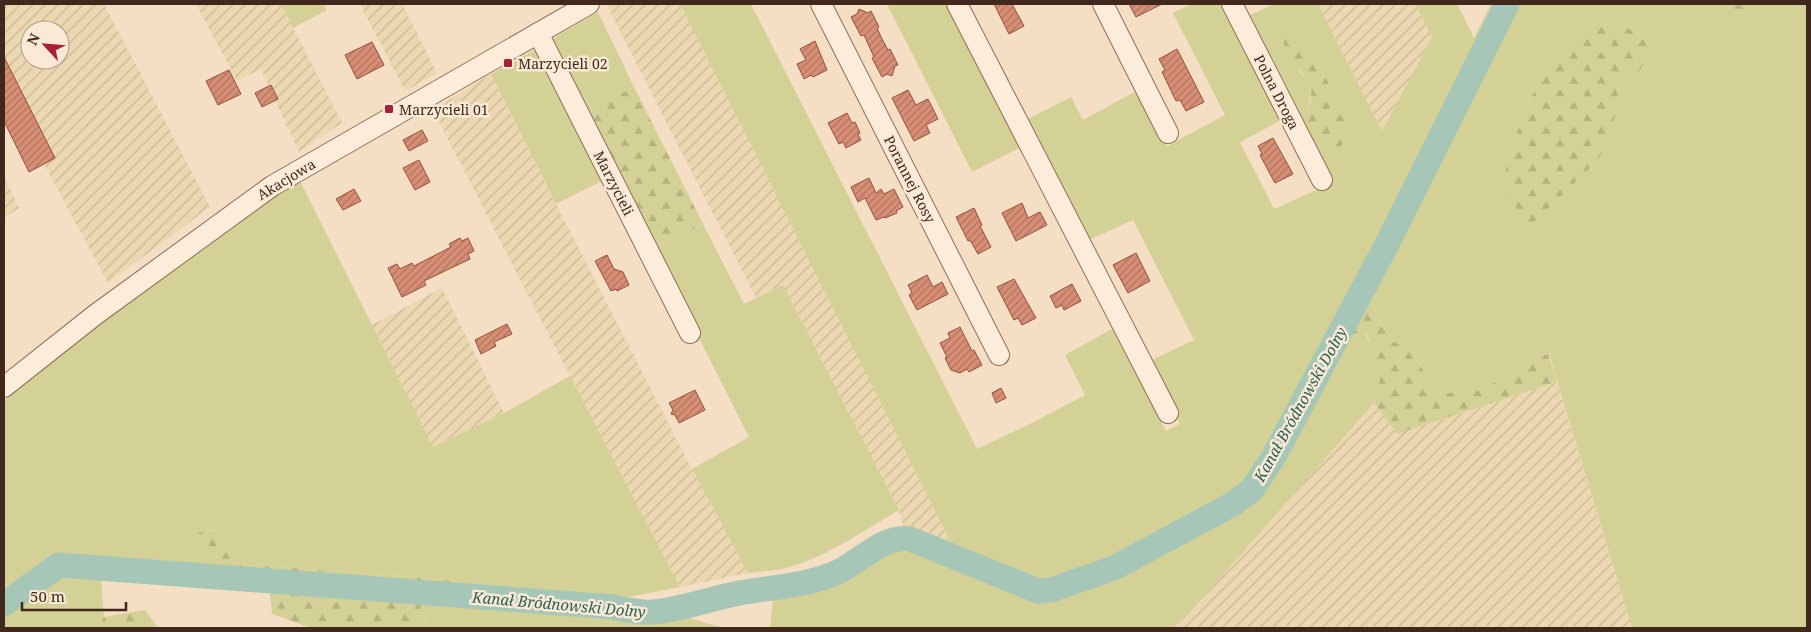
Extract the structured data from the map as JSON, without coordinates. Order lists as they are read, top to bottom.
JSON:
{
  "streets": {
    "street": [
      "Polna Droga",
      "Akacjowa",
      "Porannej Rosy",
      "Marzycieli"
    ]
  },
  "crossings": [
    ["Akacjowa", "Marzycieli"]
  ],
  "water": ["Kanał Bródnowski Dolny"],
  "places": {
    "transit": ["Marzycieli 02", "Marzycieli 01"]
  },
  "scale_bar": "50 m",
  "north": "top left"
}
